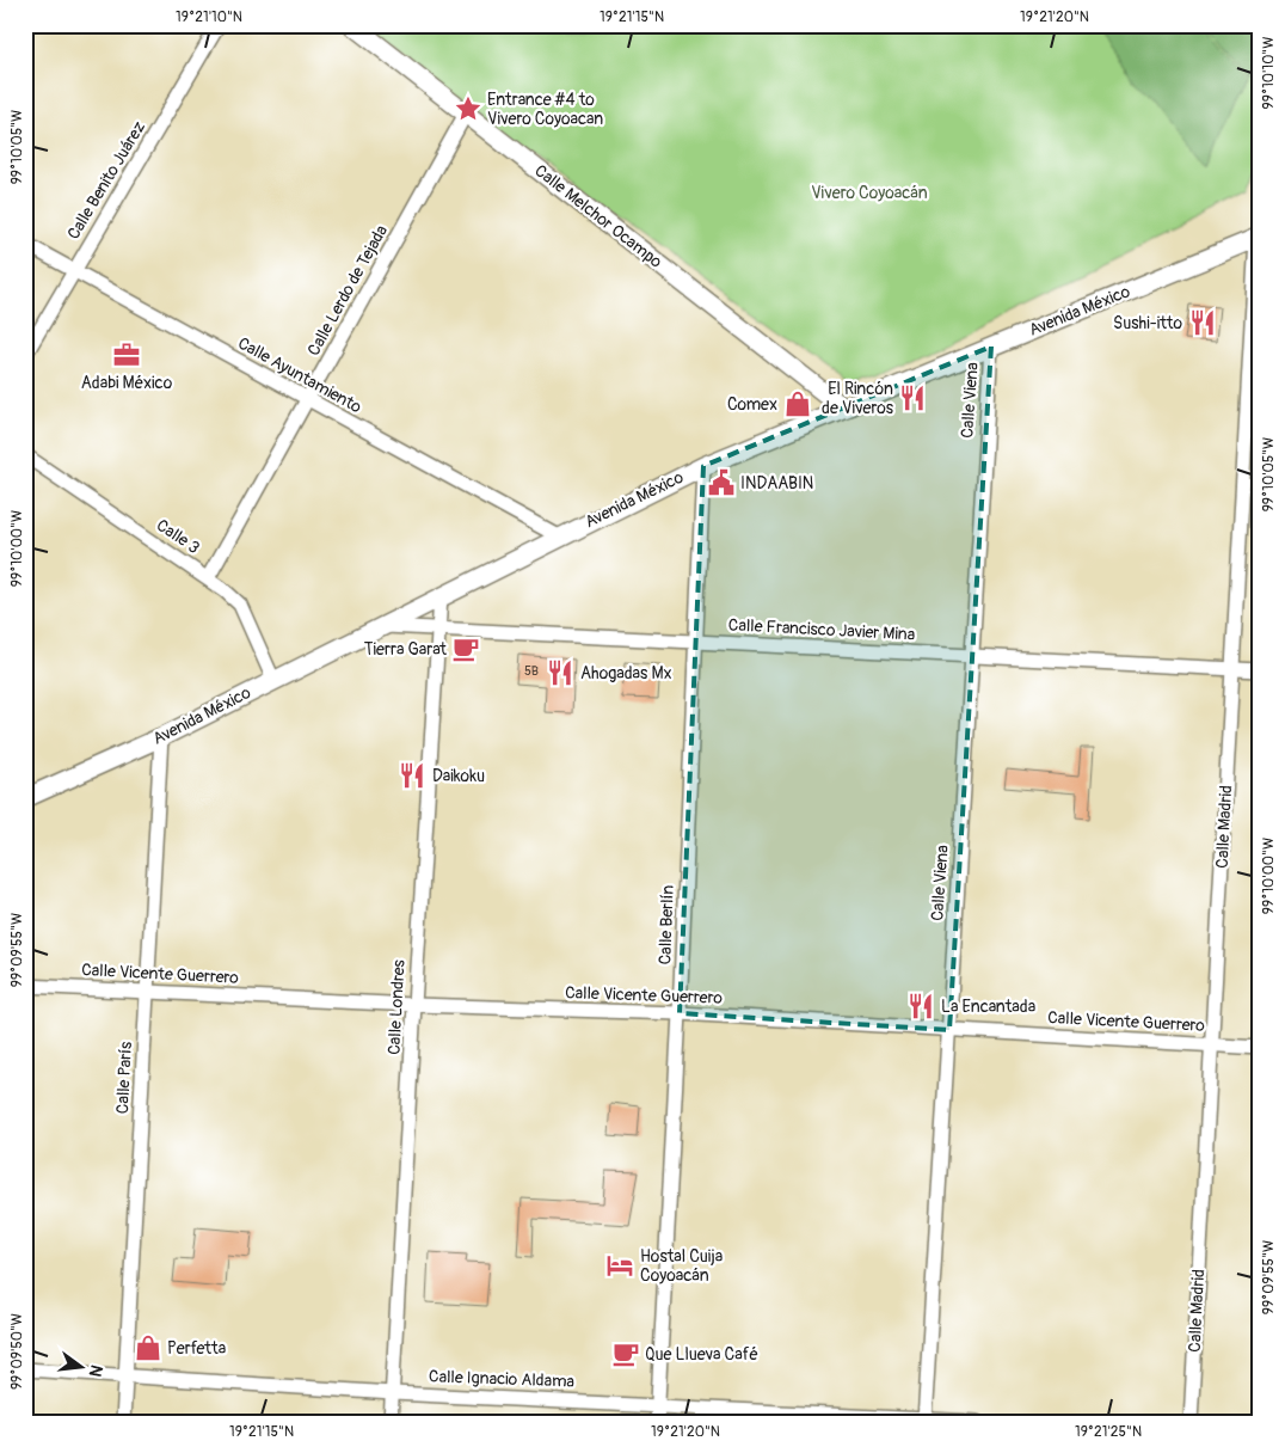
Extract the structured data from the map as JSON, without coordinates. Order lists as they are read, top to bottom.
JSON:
{
  "streets": {
    "street": [
      "Calle Benito Juárez",
      "Calle Melchor Ocampo",
      "Calle Lerdo de Tejada",
      "Avenida México",
      "Calle Ayuntamiento",
      "Calle Viena",
      "Calle 3",
      "Calle Francisco Javier Mina",
      "Calle Madrid",
      "Calle Berlín",
      "Calle Vicente Guerrero",
      "Calle Londres",
      "Calle París",
      "Calle Ignacio Aldama"
    ]
  },
  "crossings": [
    ["Calle Benito Juárez", "Calle Ayuntamiento"],
    ["Calle Melchor Ocampo", "Calle Lerdo de Tejada"],
    ["Calle Melchor Ocampo", "Avenida México"],
    ["Calle Lerdo de Tejada", "Calle Ayuntamiento"],
    ["Calle Lerdo de Tejada", "Calle 3"],
    ["Avenida México", "Calle Ayuntamiento"],
    ["Avenida México", "Calle Viena"],
    ["Avenida México", "Calle 3"],
    ["Avenida México", "Calle Francisco Javier Mina"],
    ["Avenida México", "Calle Madrid"],
    ["Avenida México", "Calle Berlín"],
    ["Avenida México", "Calle Londres"],
    ["Avenida México", "Calle París"],
    ["Calle Viena", "Calle Francisco Javier Mina"],
    ["Calle Viena", "Calle Vicente Guerrero"],
    ["Calle Viena", "Calle Ignacio Aldama"],
    ["Calle Francisco Javier Mina", "Calle Madrid"],
    ["Calle Francisco Javier Mina", "Calle Berlín"],
    ["Calle Francisco Javier Mina", "Calle Londres"],
    ["Calle Madrid", "Calle Vicente Guerrero"],
    ["Calle Berlín", "Calle Vicente Guerrero"],
    ["Calle Berlín", "Calle Ignacio Aldama"],
    ["Calle Vicente Guerrero", "Calle Londres"],
    ["Calle Vicente Guerrero", "Calle París"],
    ["Calle Londres", "Calle Ignacio Aldama"],
    ["Calle París", "Calle Ignacio Aldama"]
  ],
  "parks": ["Vivero Coyoacán"],
  "places": {
    "place": ["Entrance #4 to Vivero Coyoacan"],
    "restaurant": [
      "Sushi-itto",
      "El Rincón de Viveros",
      "Ahogadas Mx",
      "Daikoku",
      "La Encantada"
    ],
    "office": ["Adabi México"],
    "shop": ["Comex", "Perfetta"],
    "public building": ["INDAABIN"],
    "cafe": ["Tierra Garat", "Que Llueva Café"],
    "hotel": ["Hostal Cuija Coyoacán"]
  },
  "house_numbers": ["5B"],
  "north": "right",
  "coordinates": [
    "19°21'10\"N",
    "19°21'15\"N",
    "19°21'20\"N",
    "99°10'10\"W",
    "99°10'05\"W",
    "99°10'00\"W",
    "99°09'55\"W",
    "99°09'50\"W",
    "19°21'25\"N"
  ]
}
